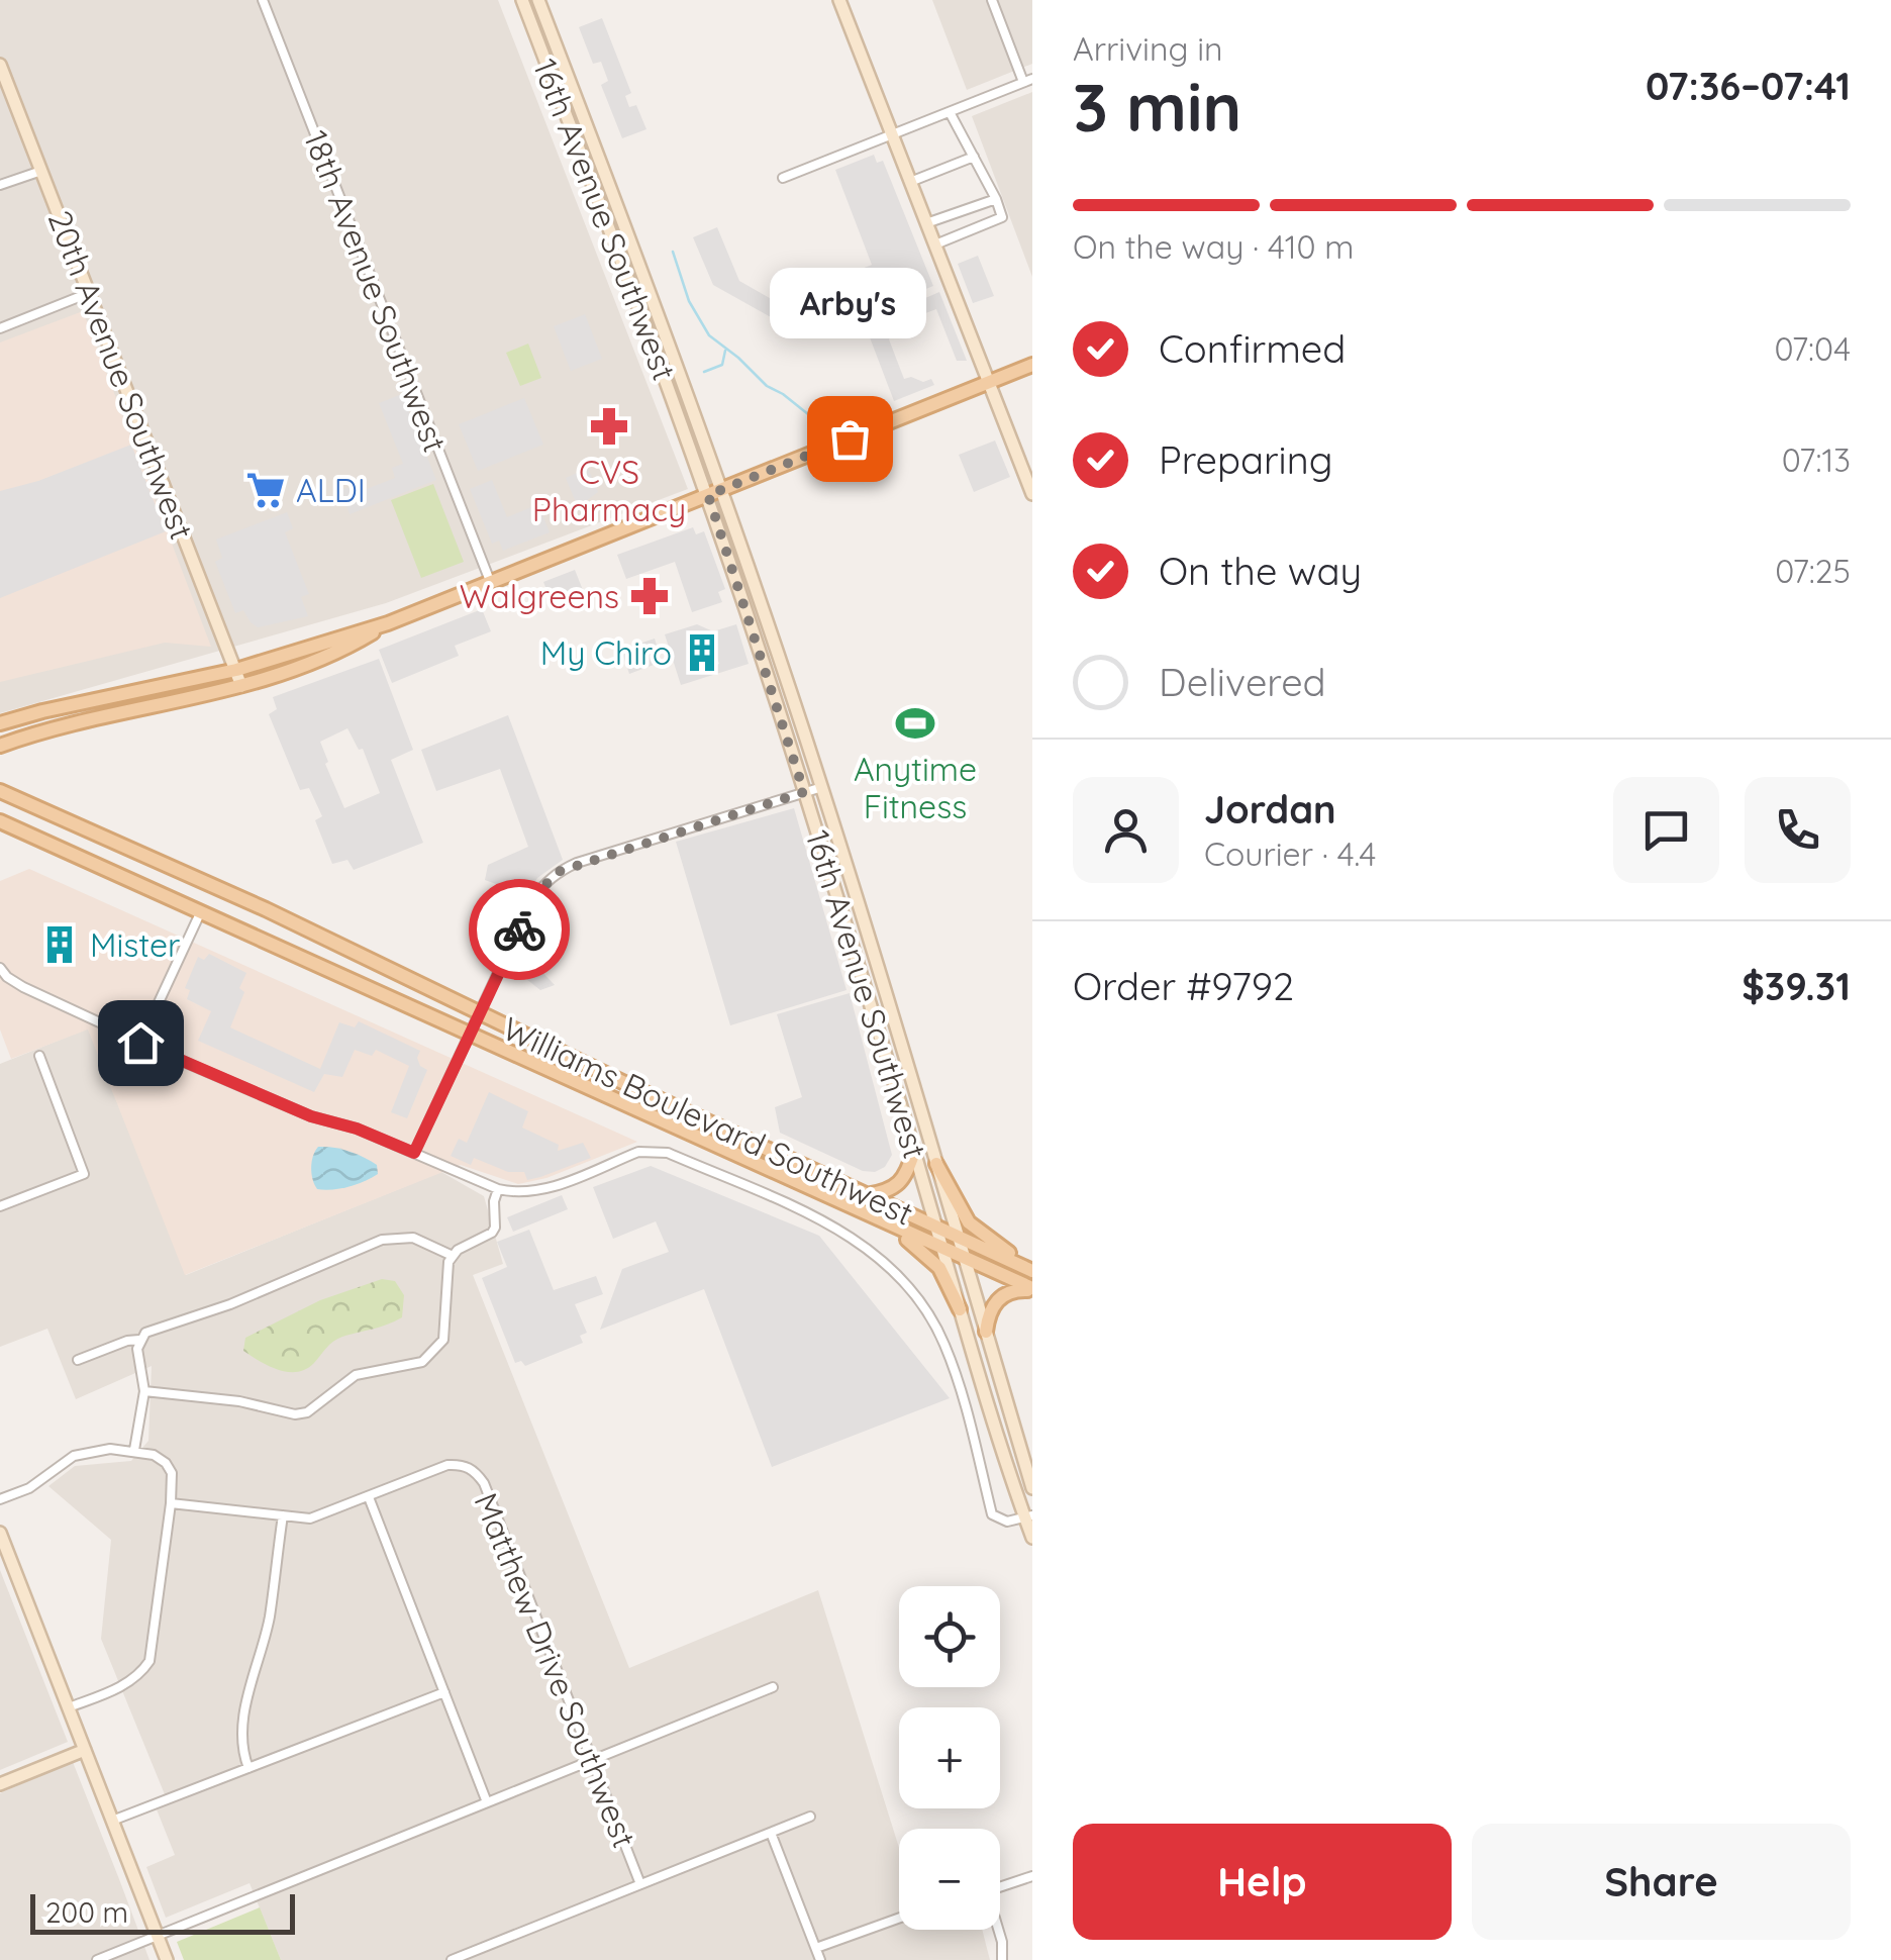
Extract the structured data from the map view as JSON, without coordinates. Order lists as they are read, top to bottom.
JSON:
{
  "streets": {
    "main road": ["16th Avenue Southwest", "20th Avenue Southwest", "Williams Boulevard Southwest"],
    "street": ["18th Avenue Southwest", "Matthew Drive Southwest"]
  },
  "crossings": [
    ["16th Avenue Southwest", "Williams Boulevard Southwest"]
  ],
  "places": {
    "pharmacy": ["CVS Pharmacy", "Walgreens"],
    "other": ["Arby's"],
    "supermarket": ["ALDI"],
    "building": ["My Chiro", "Mister"],
    "sports": ["Anytime Fitness"]
  },
  "scale_bar": "200 m",
  "page": {
    "heading": ["3 min", "Arriving in", "07:36–07:41"],
    "panel": [
      "Jordan",
      "Courier · 4.4",
      "Order #9792",
      "$39.31"
    ],
    "bar": "On the way · 410 m",
    "bubble": "Arby's",
    "list": [
      ["Confirmed", "07:04"],
      ["Preparing", "07:13"],
      ["On the way", "07:25"],
      "Delivered"
    ],
    "map_buttons": ["+", "−"],
    "buttons": ["Help", "Share"],
    "scale": "200 m"
  }
}
